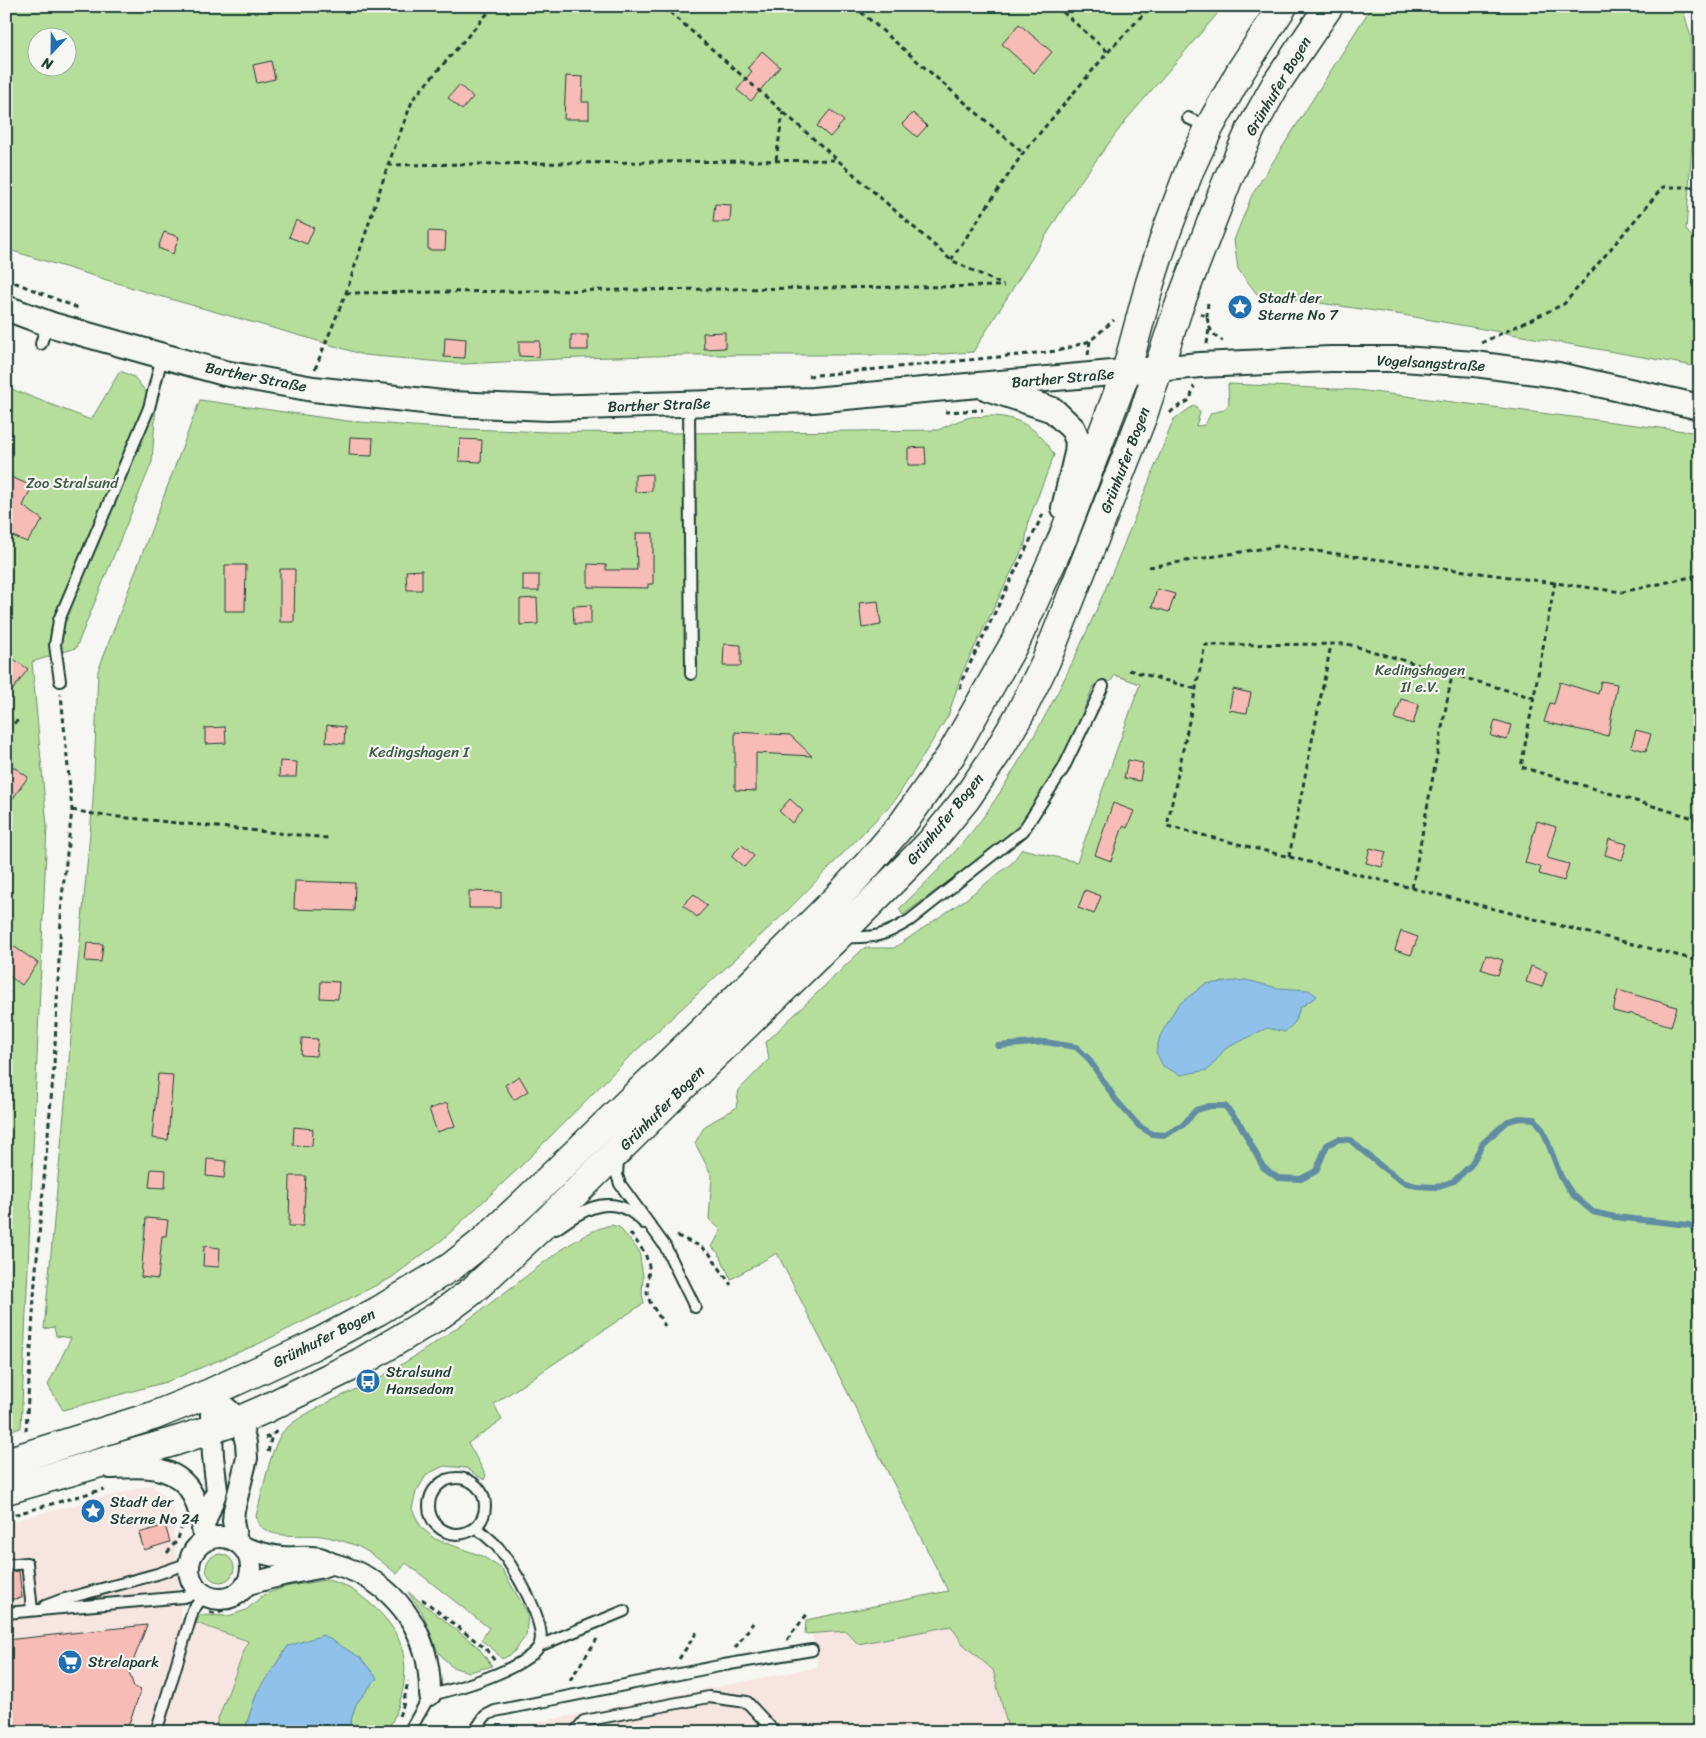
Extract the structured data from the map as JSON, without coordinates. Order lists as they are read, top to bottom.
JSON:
{
  "streets": {
    "main road": ["Grünhufer Bogen"],
    "street": ["Vogelsangstraße", "Barther Straße"]
  },
  "crossings": [
    ["Grünhufer Bogen", "Vogelsangstraße"],
    ["Grünhufer Bogen", "Barther Straße"],
    ["Vogelsangstraße", "Barther Straße"]
  ],
  "parks": ["Zoo Stralsund", "Kedingshagen II e.V.", "Kedingshagen I"],
  "places": {
    "place": ["Stadt der Sterne No 7", "Stadt der Sterne No 24"],
    "bus stop": ["Stralsund Hansedom"],
    "supermarket": ["Strelapark"]
  },
  "north": "bottom"
}
